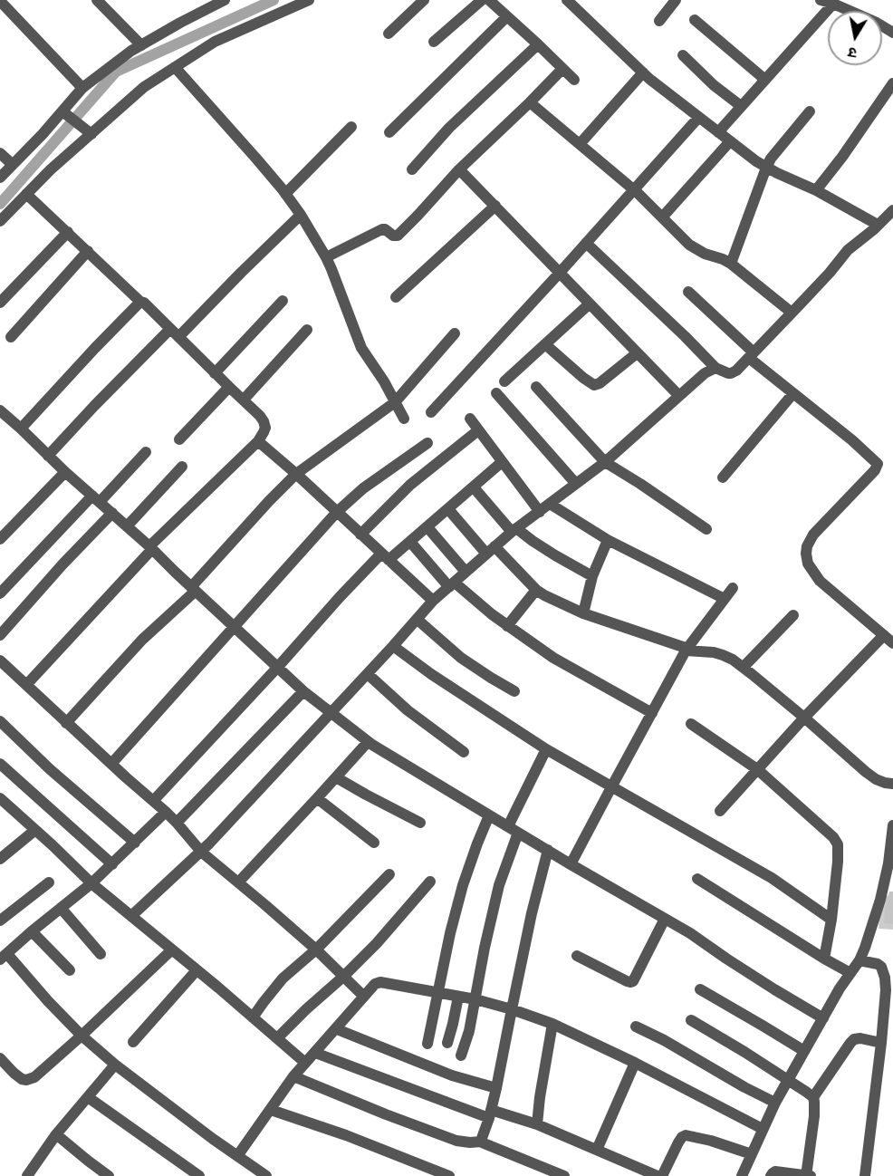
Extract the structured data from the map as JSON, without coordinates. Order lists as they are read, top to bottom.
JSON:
{
  "north": "bottom"
}
